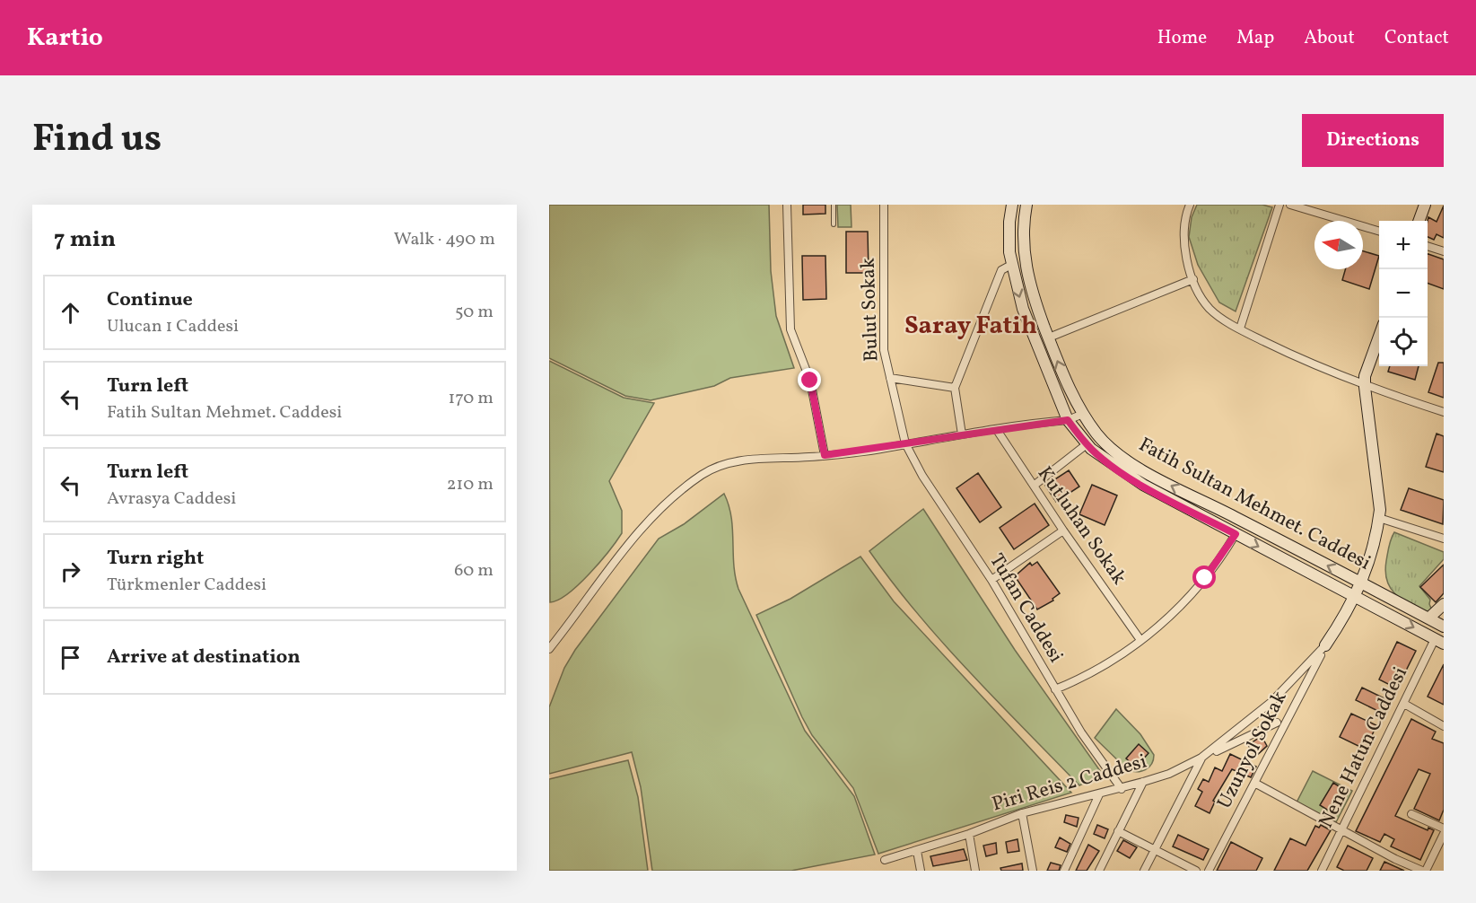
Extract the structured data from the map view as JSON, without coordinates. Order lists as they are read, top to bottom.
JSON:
{
  "streets": {
    "street": [
      "Bulut Sokak",
      "Fatih Sultan Mehmet. Caddesi",
      "Kutluhan Sokak",
      "Tufan Caddesi",
      "Nene Hatun Caddesi",
      "Uzunyol Sokak",
      "Piri Reis 2 Caddesi"
    ]
  },
  "crossings": [
    ["Bulut Sokak", "Tufan Caddesi"],
    ["Fatih Sultan Mehmet. Caddesi", "Nene Hatun Caddesi"],
    ["Fatih Sultan Mehmet. Caddesi", "Piri Reis 2 Caddesi"],
    ["Tufan Caddesi", "Piri Reis 2 Caddesi"],
    ["Uzunyol Sokak", "Piri Reis 2 Caddesi"]
  ],
  "districts": ["Saray Fatih"],
  "north": "left",
  "page": {
    "header": "Kartio",
    "nav": [
      "Home",
      "Map",
      "About",
      "Contact"
    ],
    "title": "Find us",
    "buttons": "Directions",
    "heading": ["7 min", "Walk · 490 m"],
    "map_buttons": ["+", "−"],
    "list": [
      ["Continue", "Ulucan 1 Caddesi", "50 m"],
      ["Turn left", "Fatih Sultan Mehmet. Caddesi", "170 m"],
      ["Turn left", "Avrasya Caddesi", "210 m"],
      ["Turn right", "Türkmenler Caddesi", "60 m"],
      "Arrive at destination"
    ]
  }
}
